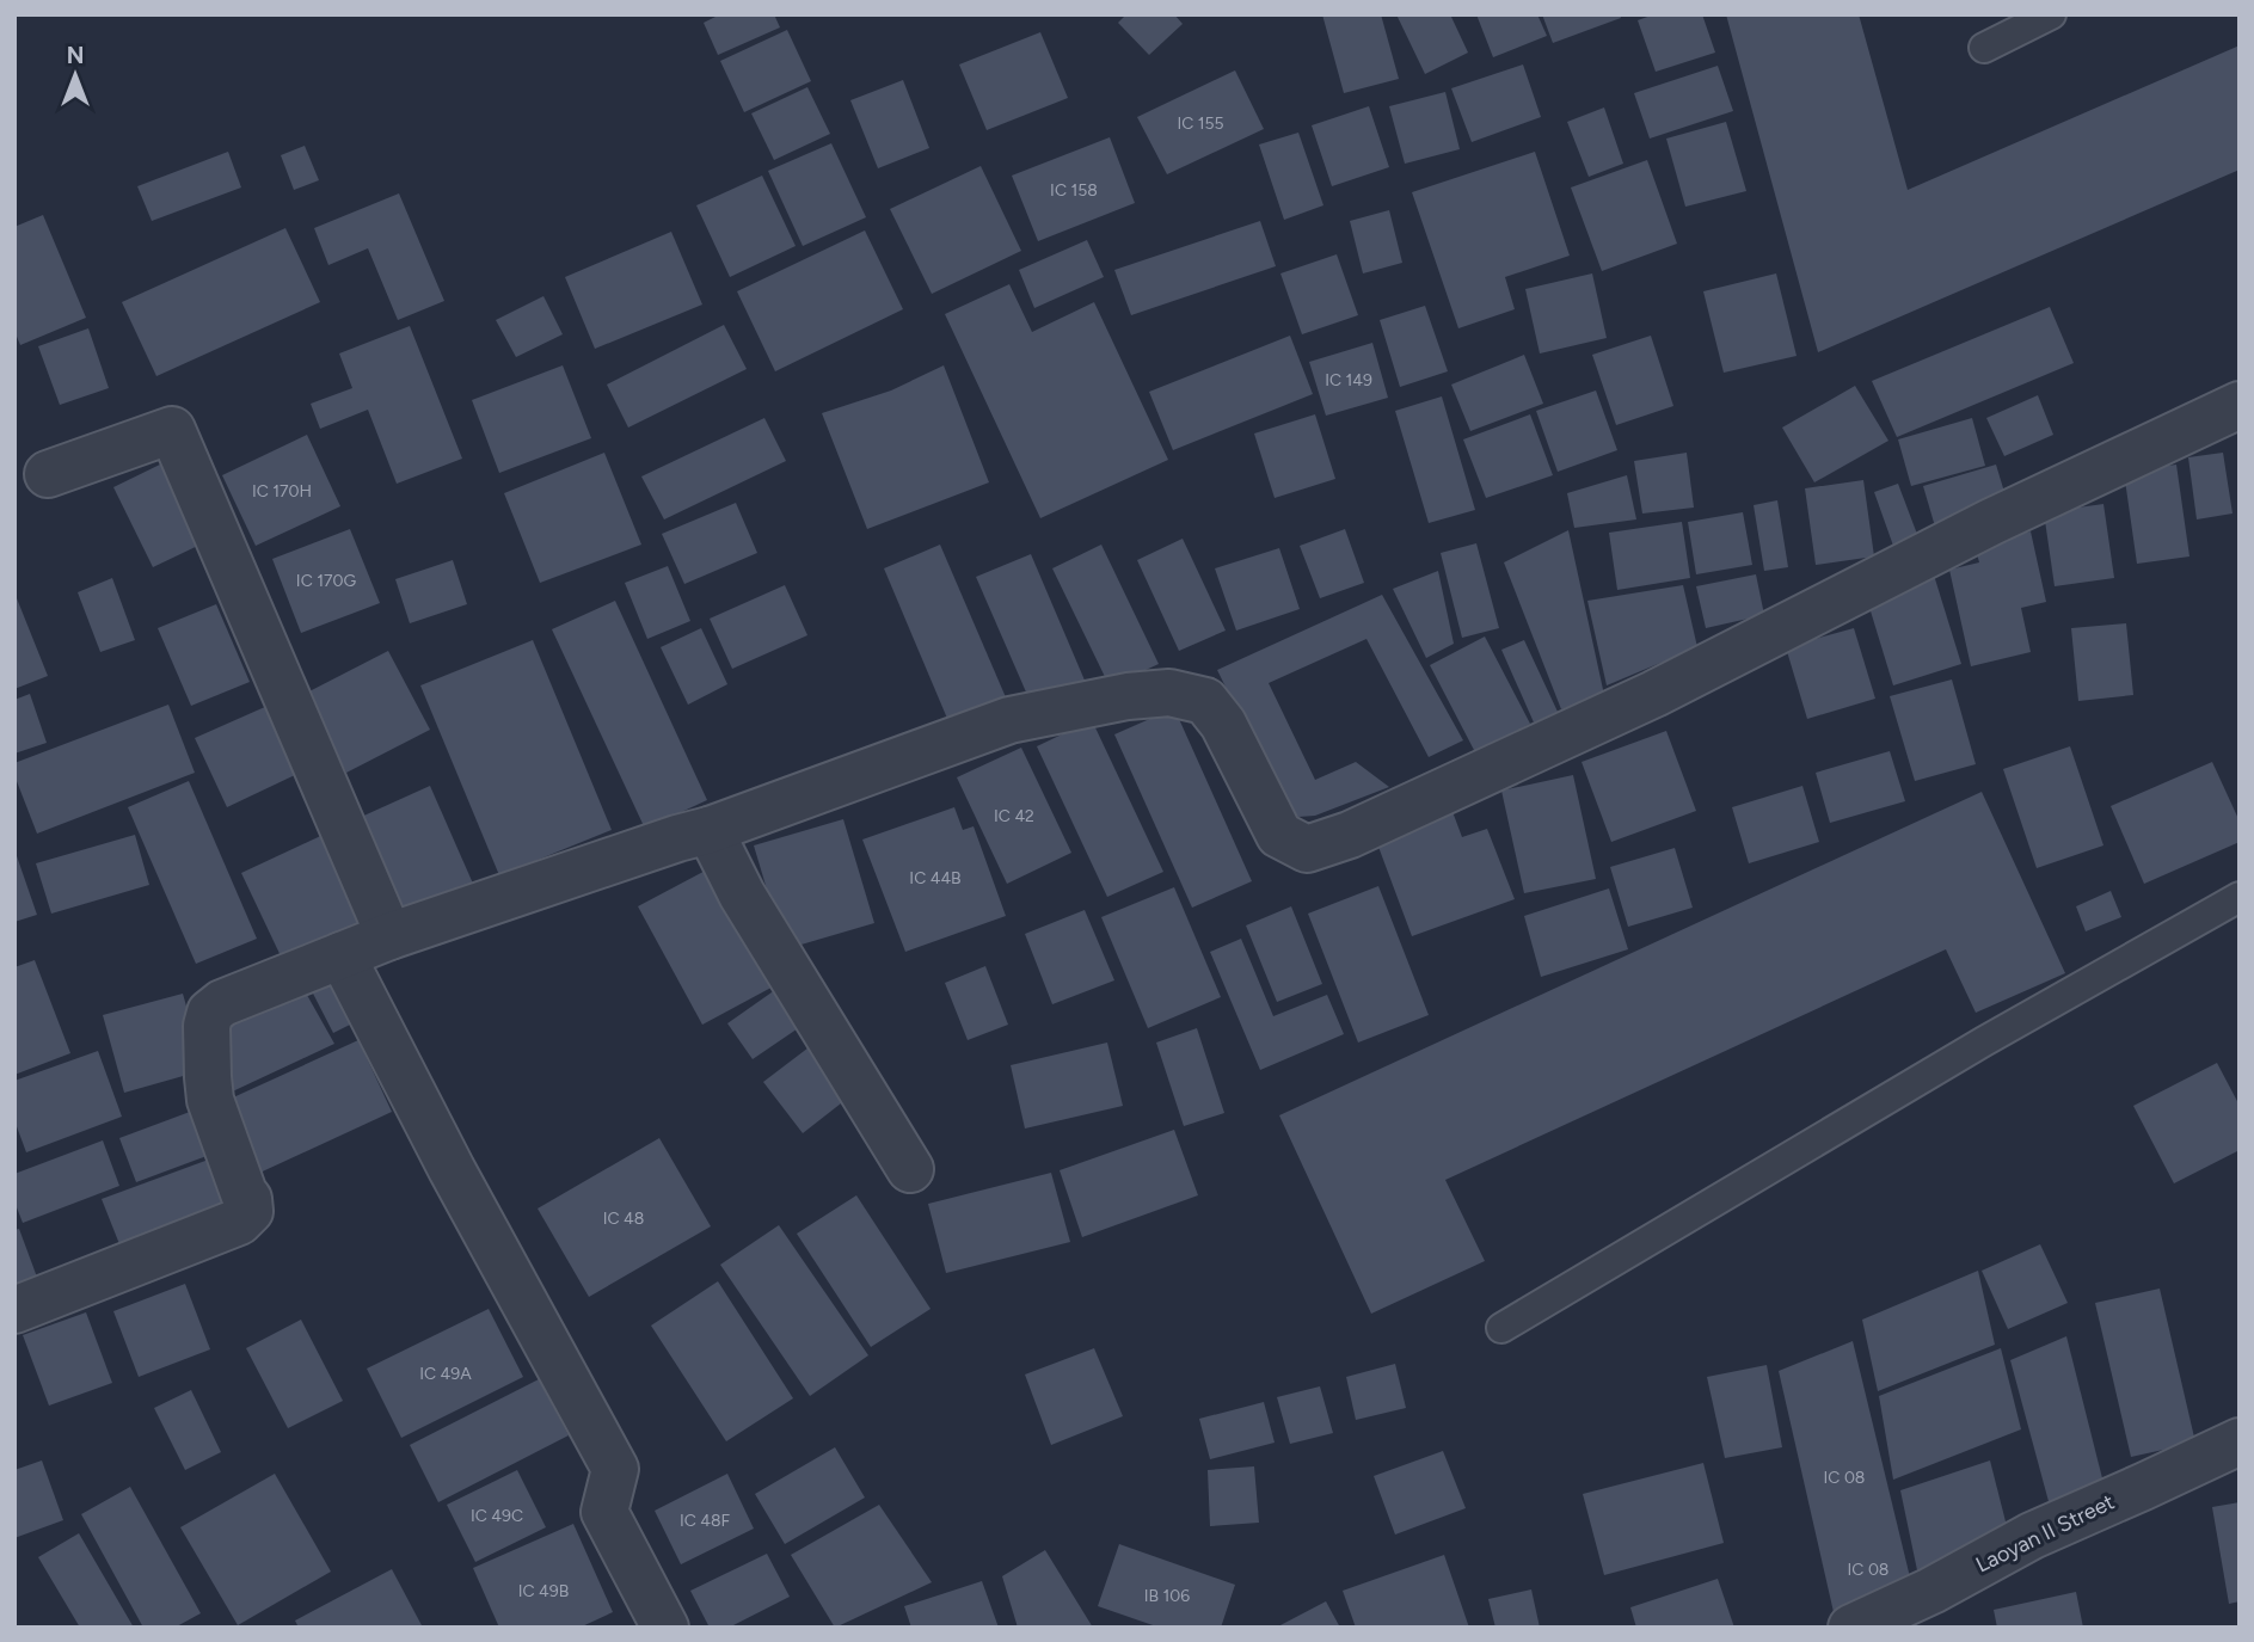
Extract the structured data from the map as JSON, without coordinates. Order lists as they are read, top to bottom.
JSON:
{
  "streets": {
    "street": ["Laoyan II Street"]
  },
  "house_numbers": [
    "IC 155",
    "IC 158",
    "IC 149",
    "IC 170H",
    "IC 170G",
    "IC 42",
    "IC 44B",
    "IC 48",
    "IC 49A",
    "IC 08",
    "IC 49C",
    "IC 48F",
    "IC 08",
    "IC 49B",
    "IB 106"
  ],
  "north": "top"
}
